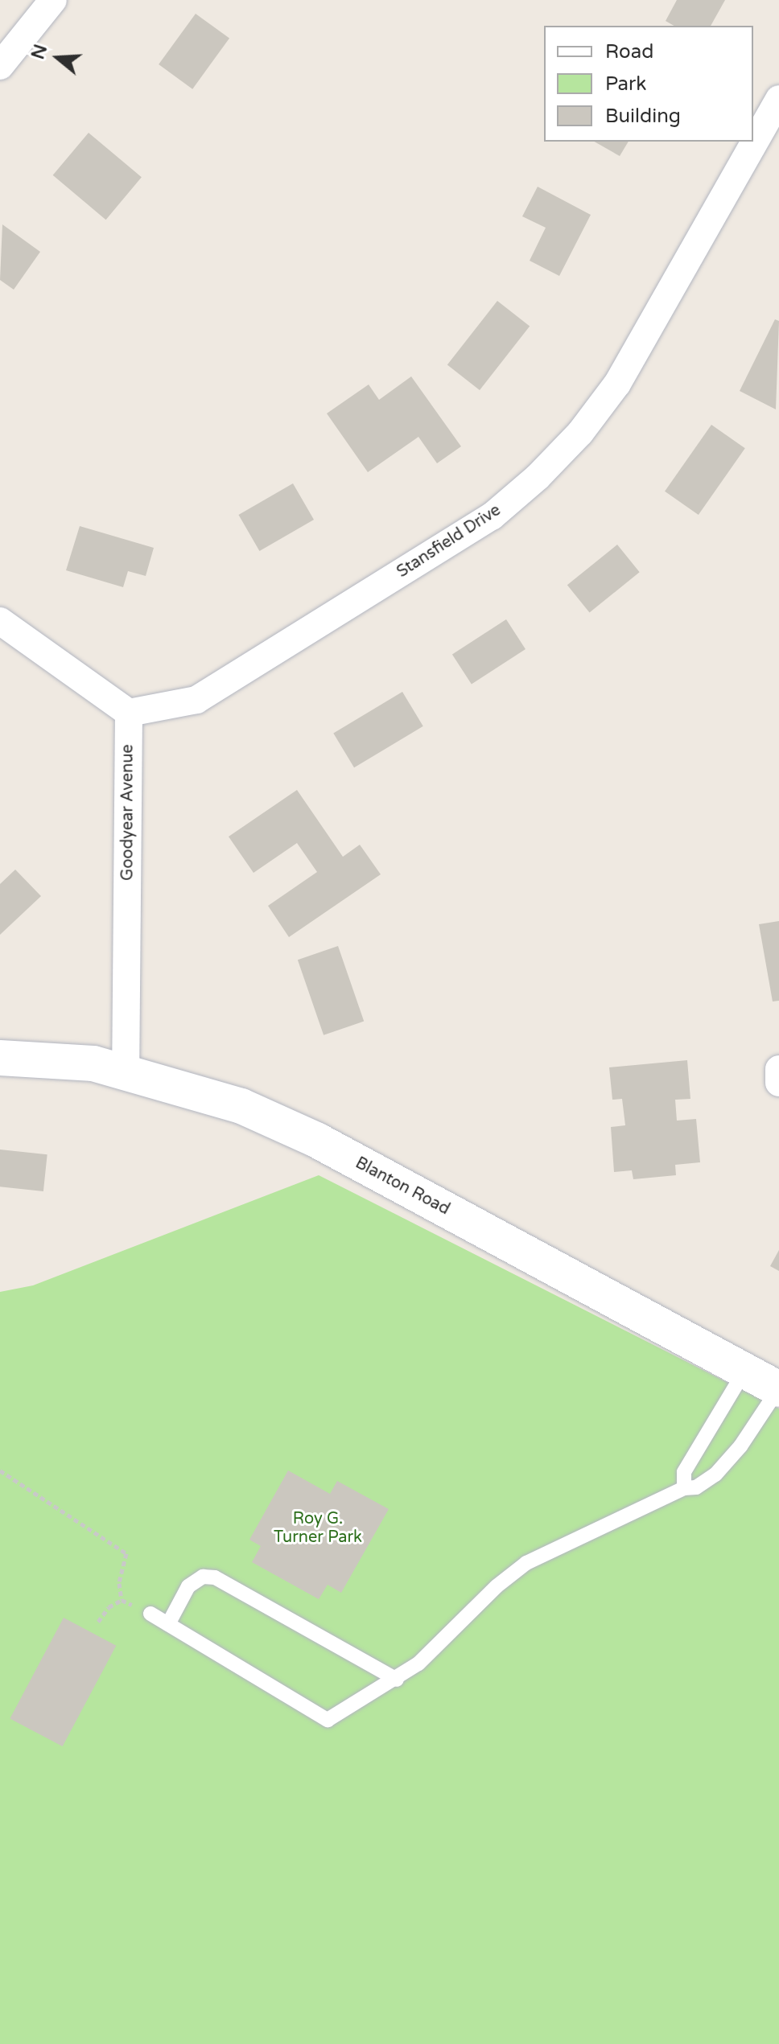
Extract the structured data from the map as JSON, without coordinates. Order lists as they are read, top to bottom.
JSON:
{
  "streets": {
    "street": ["Stansfield Drive", "Goodyear Avenue", "Blanton Road"]
  },
  "crossings": [
    ["Stansfield Drive", "Goodyear Avenue"],
    ["Goodyear Avenue", "Blanton Road"]
  ],
  "parks": ["Roy G. Turner Park"],
  "legend": ["Road", "Park", "Building"],
  "north": "left"
}
